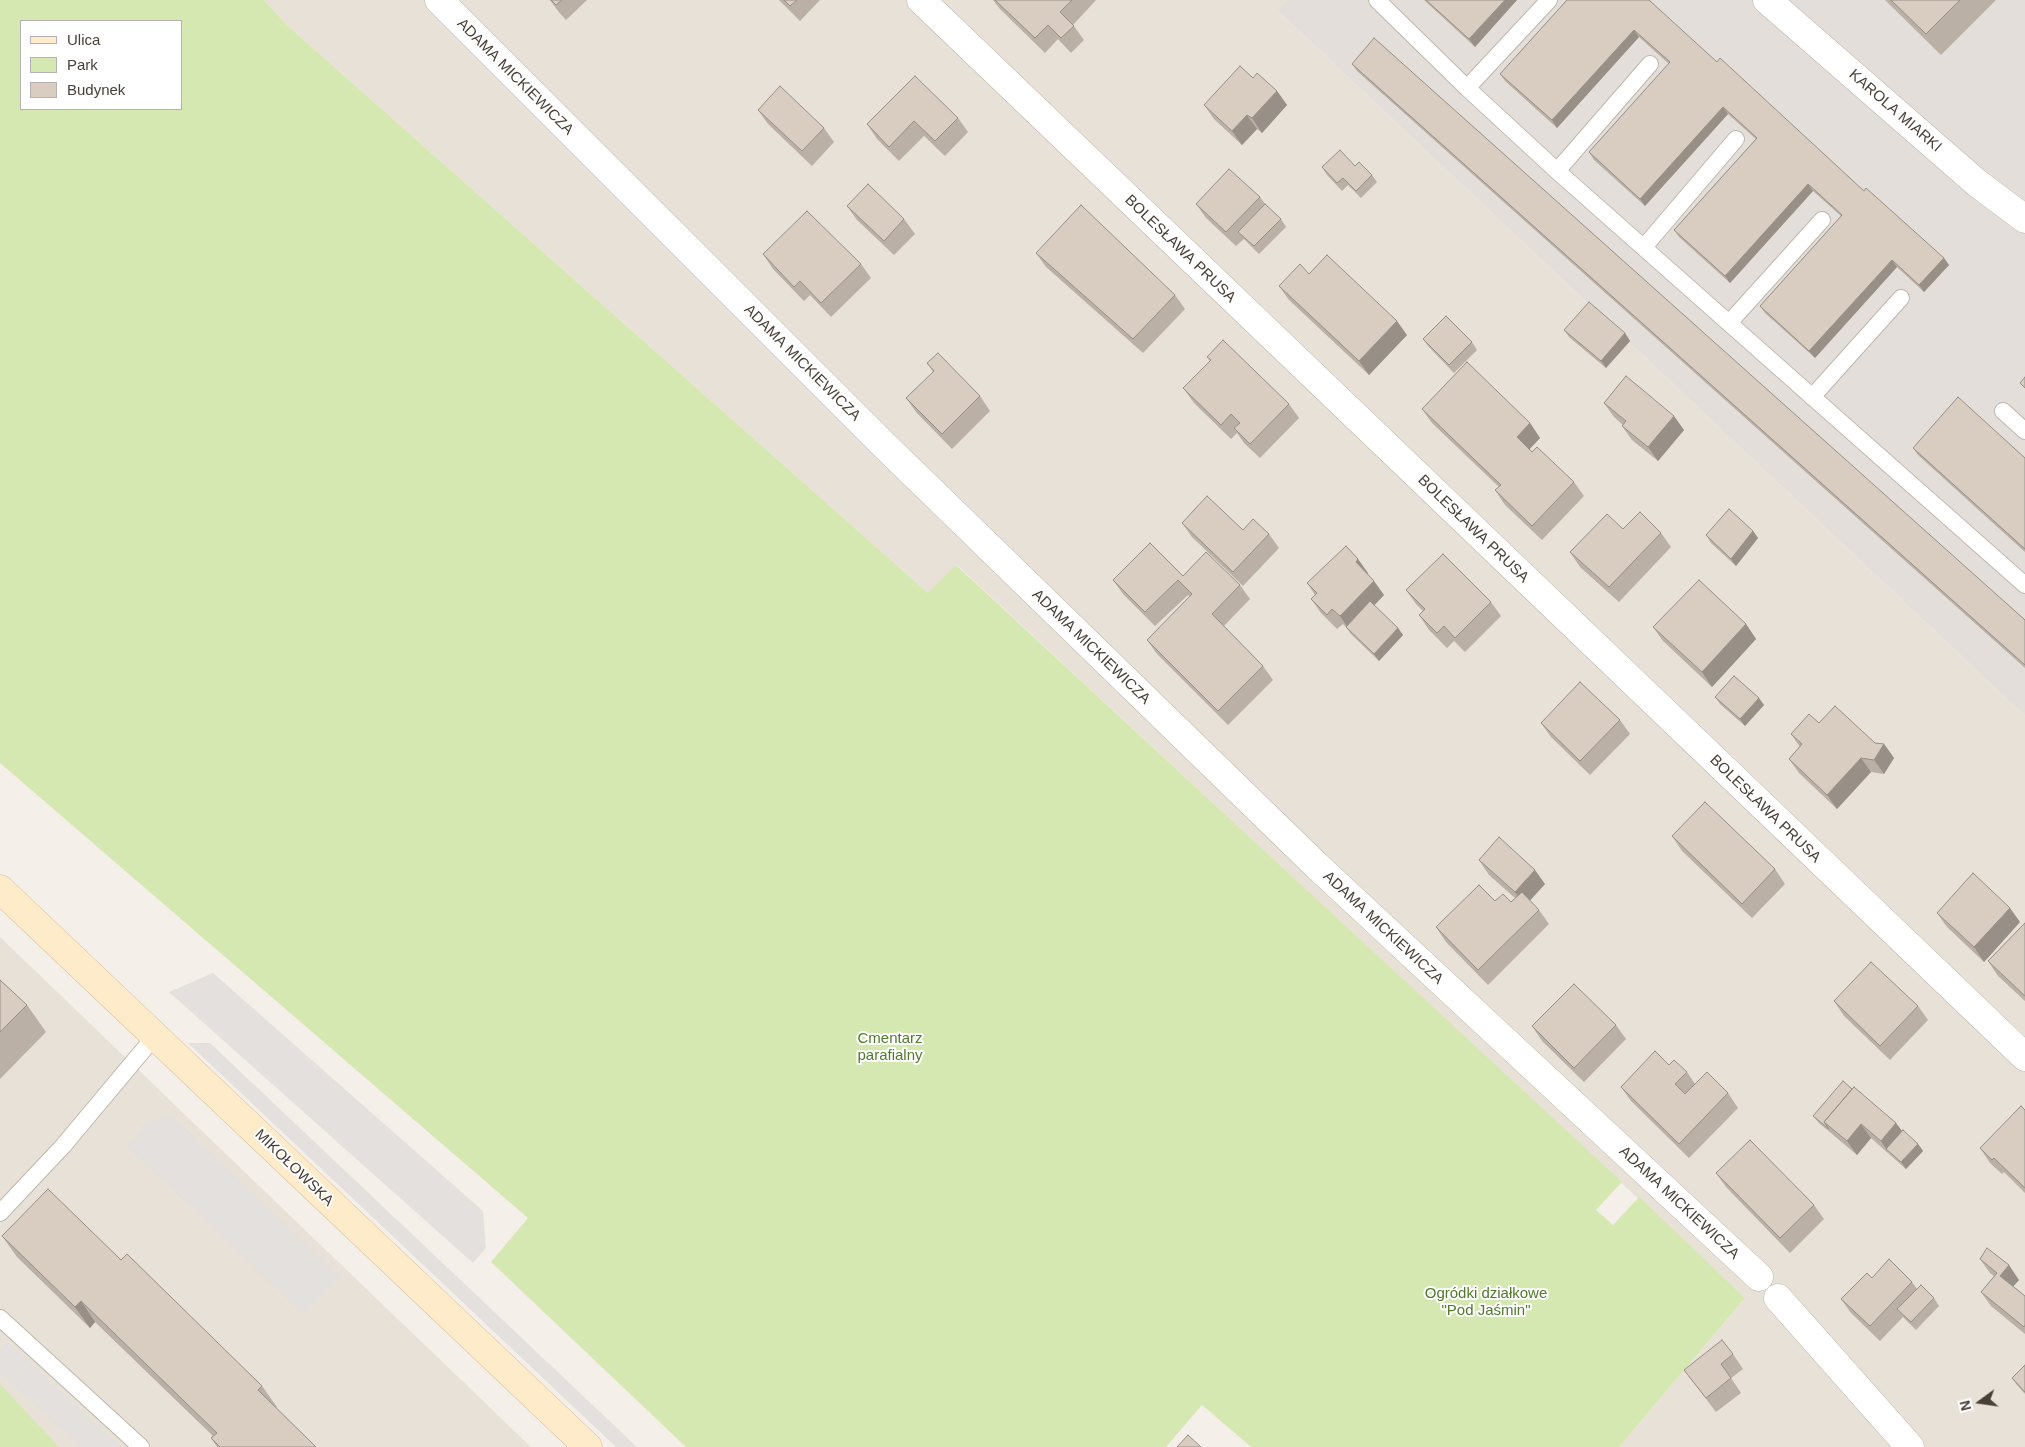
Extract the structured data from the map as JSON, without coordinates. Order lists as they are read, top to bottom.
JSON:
{
  "streets": {
    "street": [
      "ADAMA MICKIEWICZA",
      "KAROLA MIARKI",
      "BOLESŁAWA PRUSA",
      "MIKOŁOWSKA"
    ]
  },
  "parks": ["Cmentarz parafialny", "Ogródki działkowe \"Pod Jaśmin\""],
  "legend": ["Ulica", "Park", "Budynek"],
  "north": "left"
}
